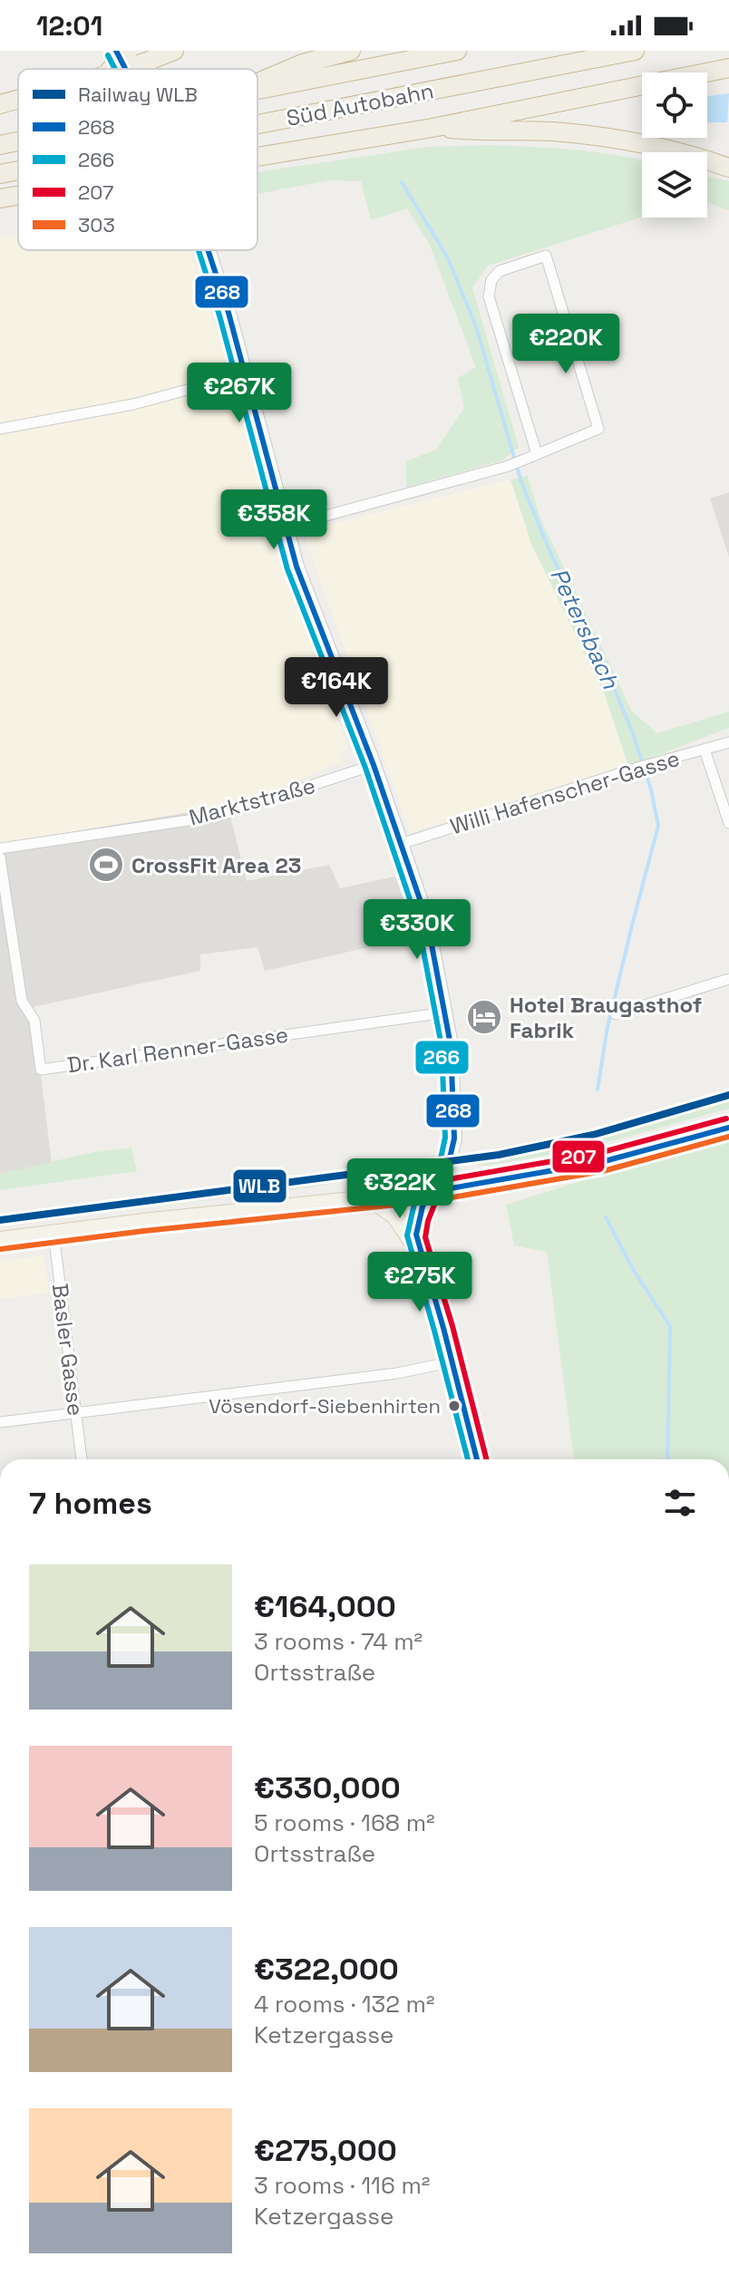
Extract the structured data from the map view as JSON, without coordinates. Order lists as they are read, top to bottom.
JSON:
{
  "streets": {
    "highway": ["Süd Autobahn"],
    "street": [
      "Willi Hafenscher-Gasse",
      "Marktstraße",
      "Dr. Karl Renner-Gasse",
      "Basler Gasse"
    ]
  },
  "water": ["Petersbach"],
  "places": {
    "sports": ["CrossFit Area 23"],
    "hotel": ["Hotel Braugasthof Fabrik"],
    "other": ["Vösendorf-Siebenhirten"]
  },
  "lines": [
    "transit line 268",
    "transit line 266",
    "rail line WLB",
    "transit line 207",
    "transit line 303"
  ],
  "legend": [
    "Railway WLB",
    "268",
    "266",
    "207",
    "303"
  ],
  "page": {
    "status": "12:01",
    "price": [
      "€220K",
      "€267K",
      "€358K",
      "€164K",
      "€330K",
      "€322K",
      "€275K"
    ],
    "heading": "7 homes",
    "list": [
      {
        "name": "€164,000",
        "note": "3 rooms · 74 m² · Ortsstraße"
      },
      {
        "name": "€330,000",
        "note": "5 rooms · 168 m² · Ortsstraße"
      },
      {
        "name": "€322,000",
        "note": "4 rooms · 132 m² · Ketzergasse"
      },
      {
        "name": "€275,000",
        "note": "3 rooms · 116 m² · Ketzergasse"
      }
    ]
  }
}
